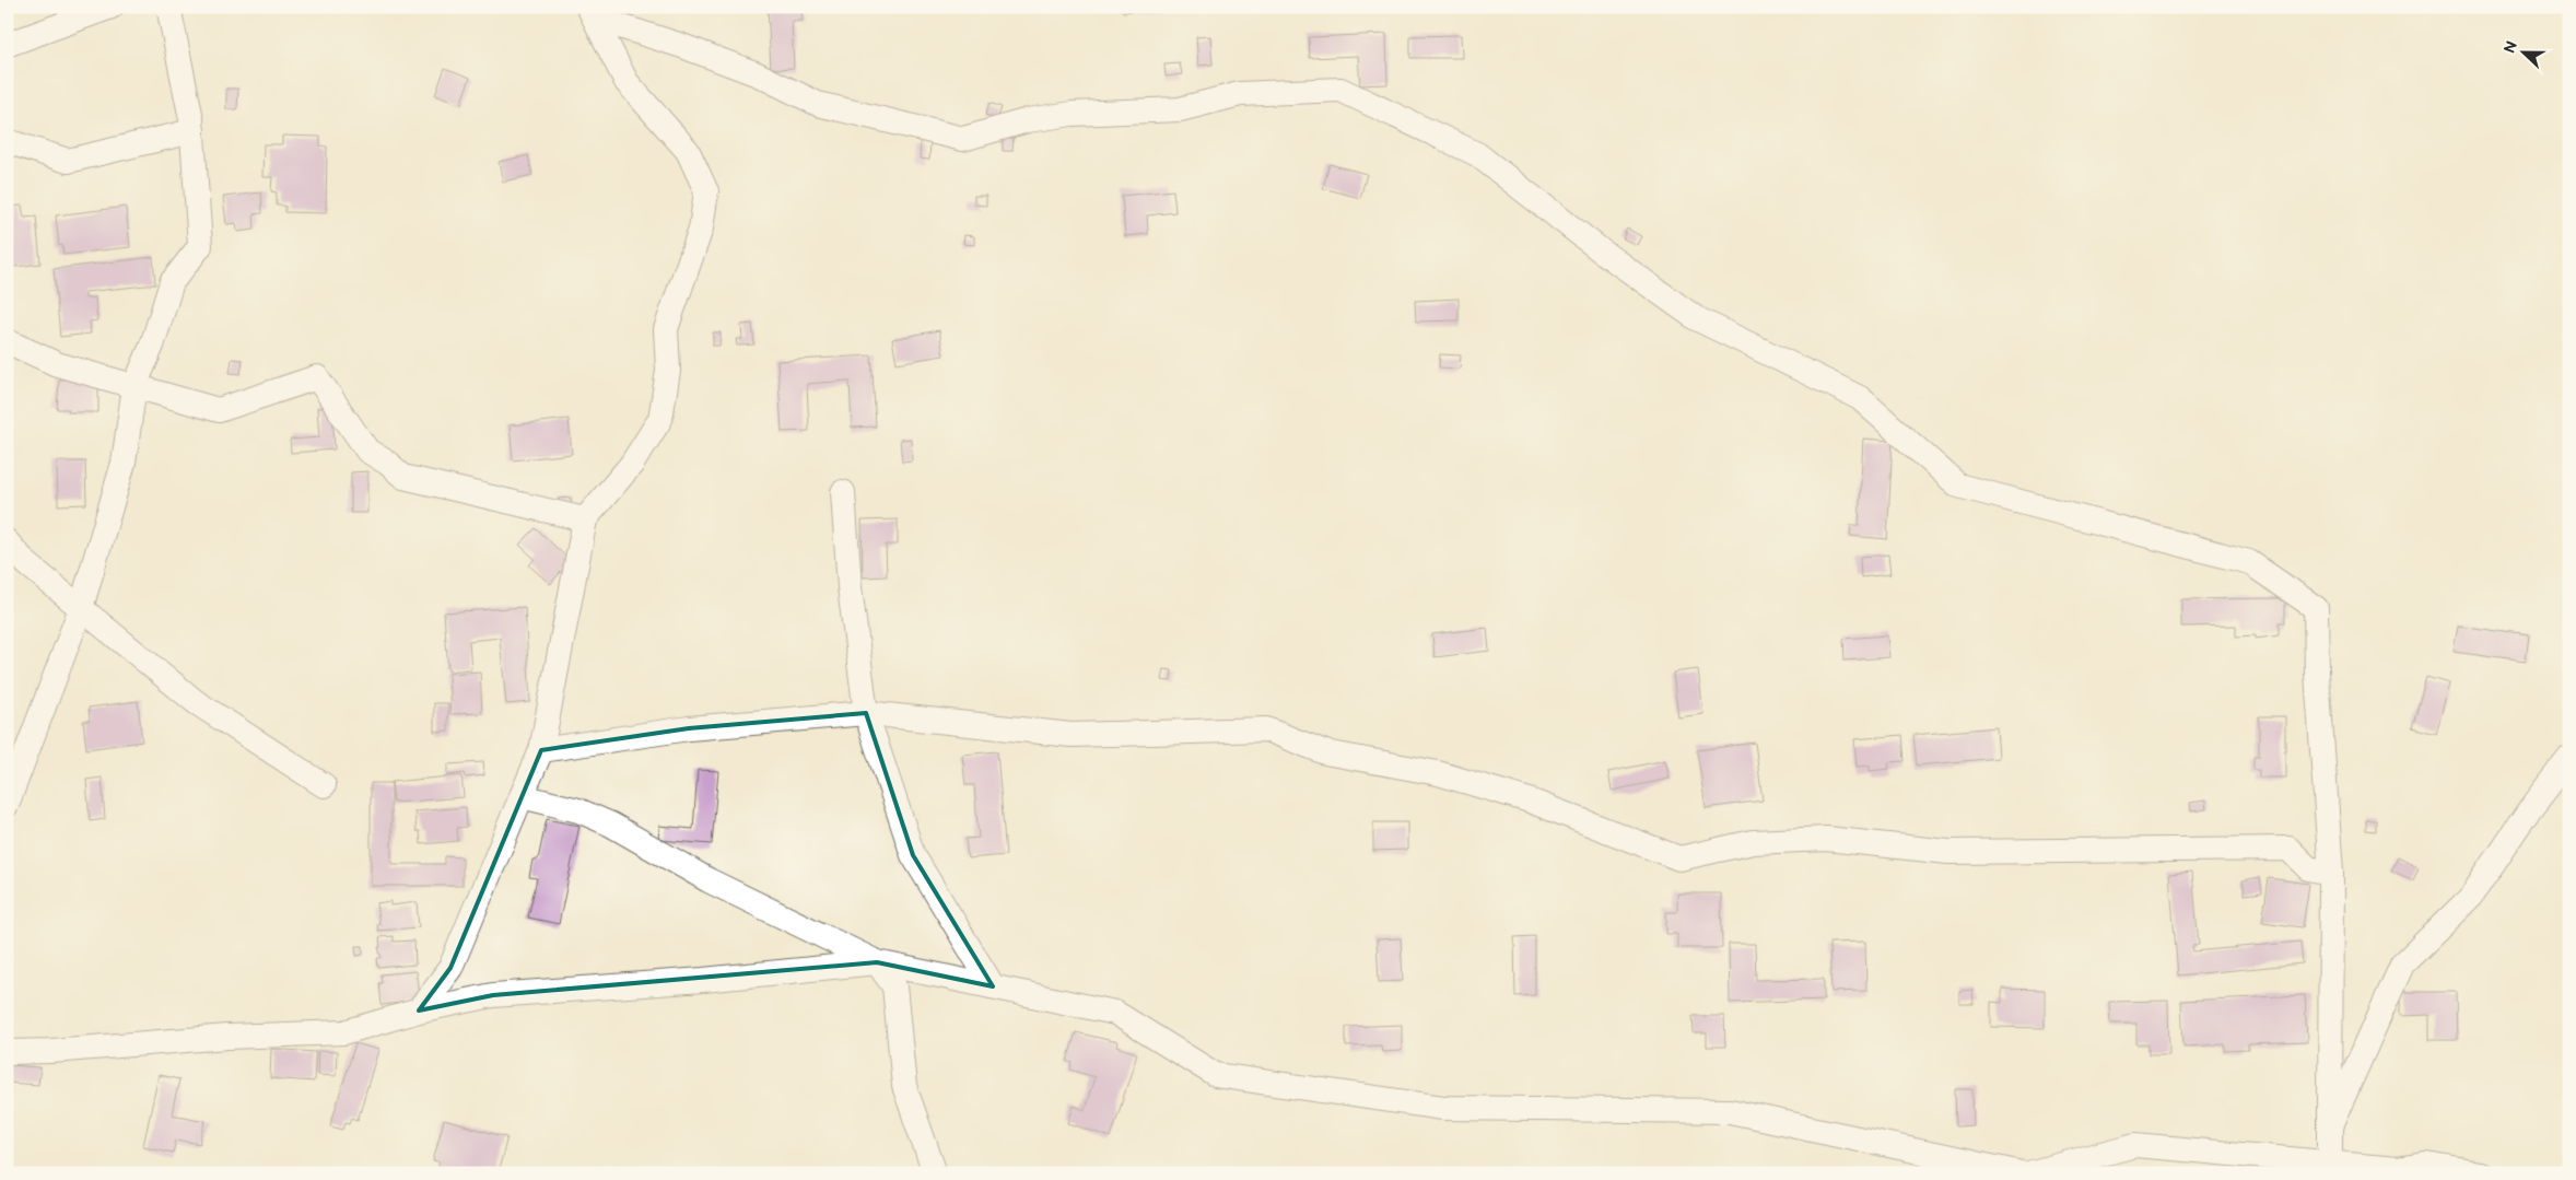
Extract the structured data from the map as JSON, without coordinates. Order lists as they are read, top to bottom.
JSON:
{
  "north": "left"
}
